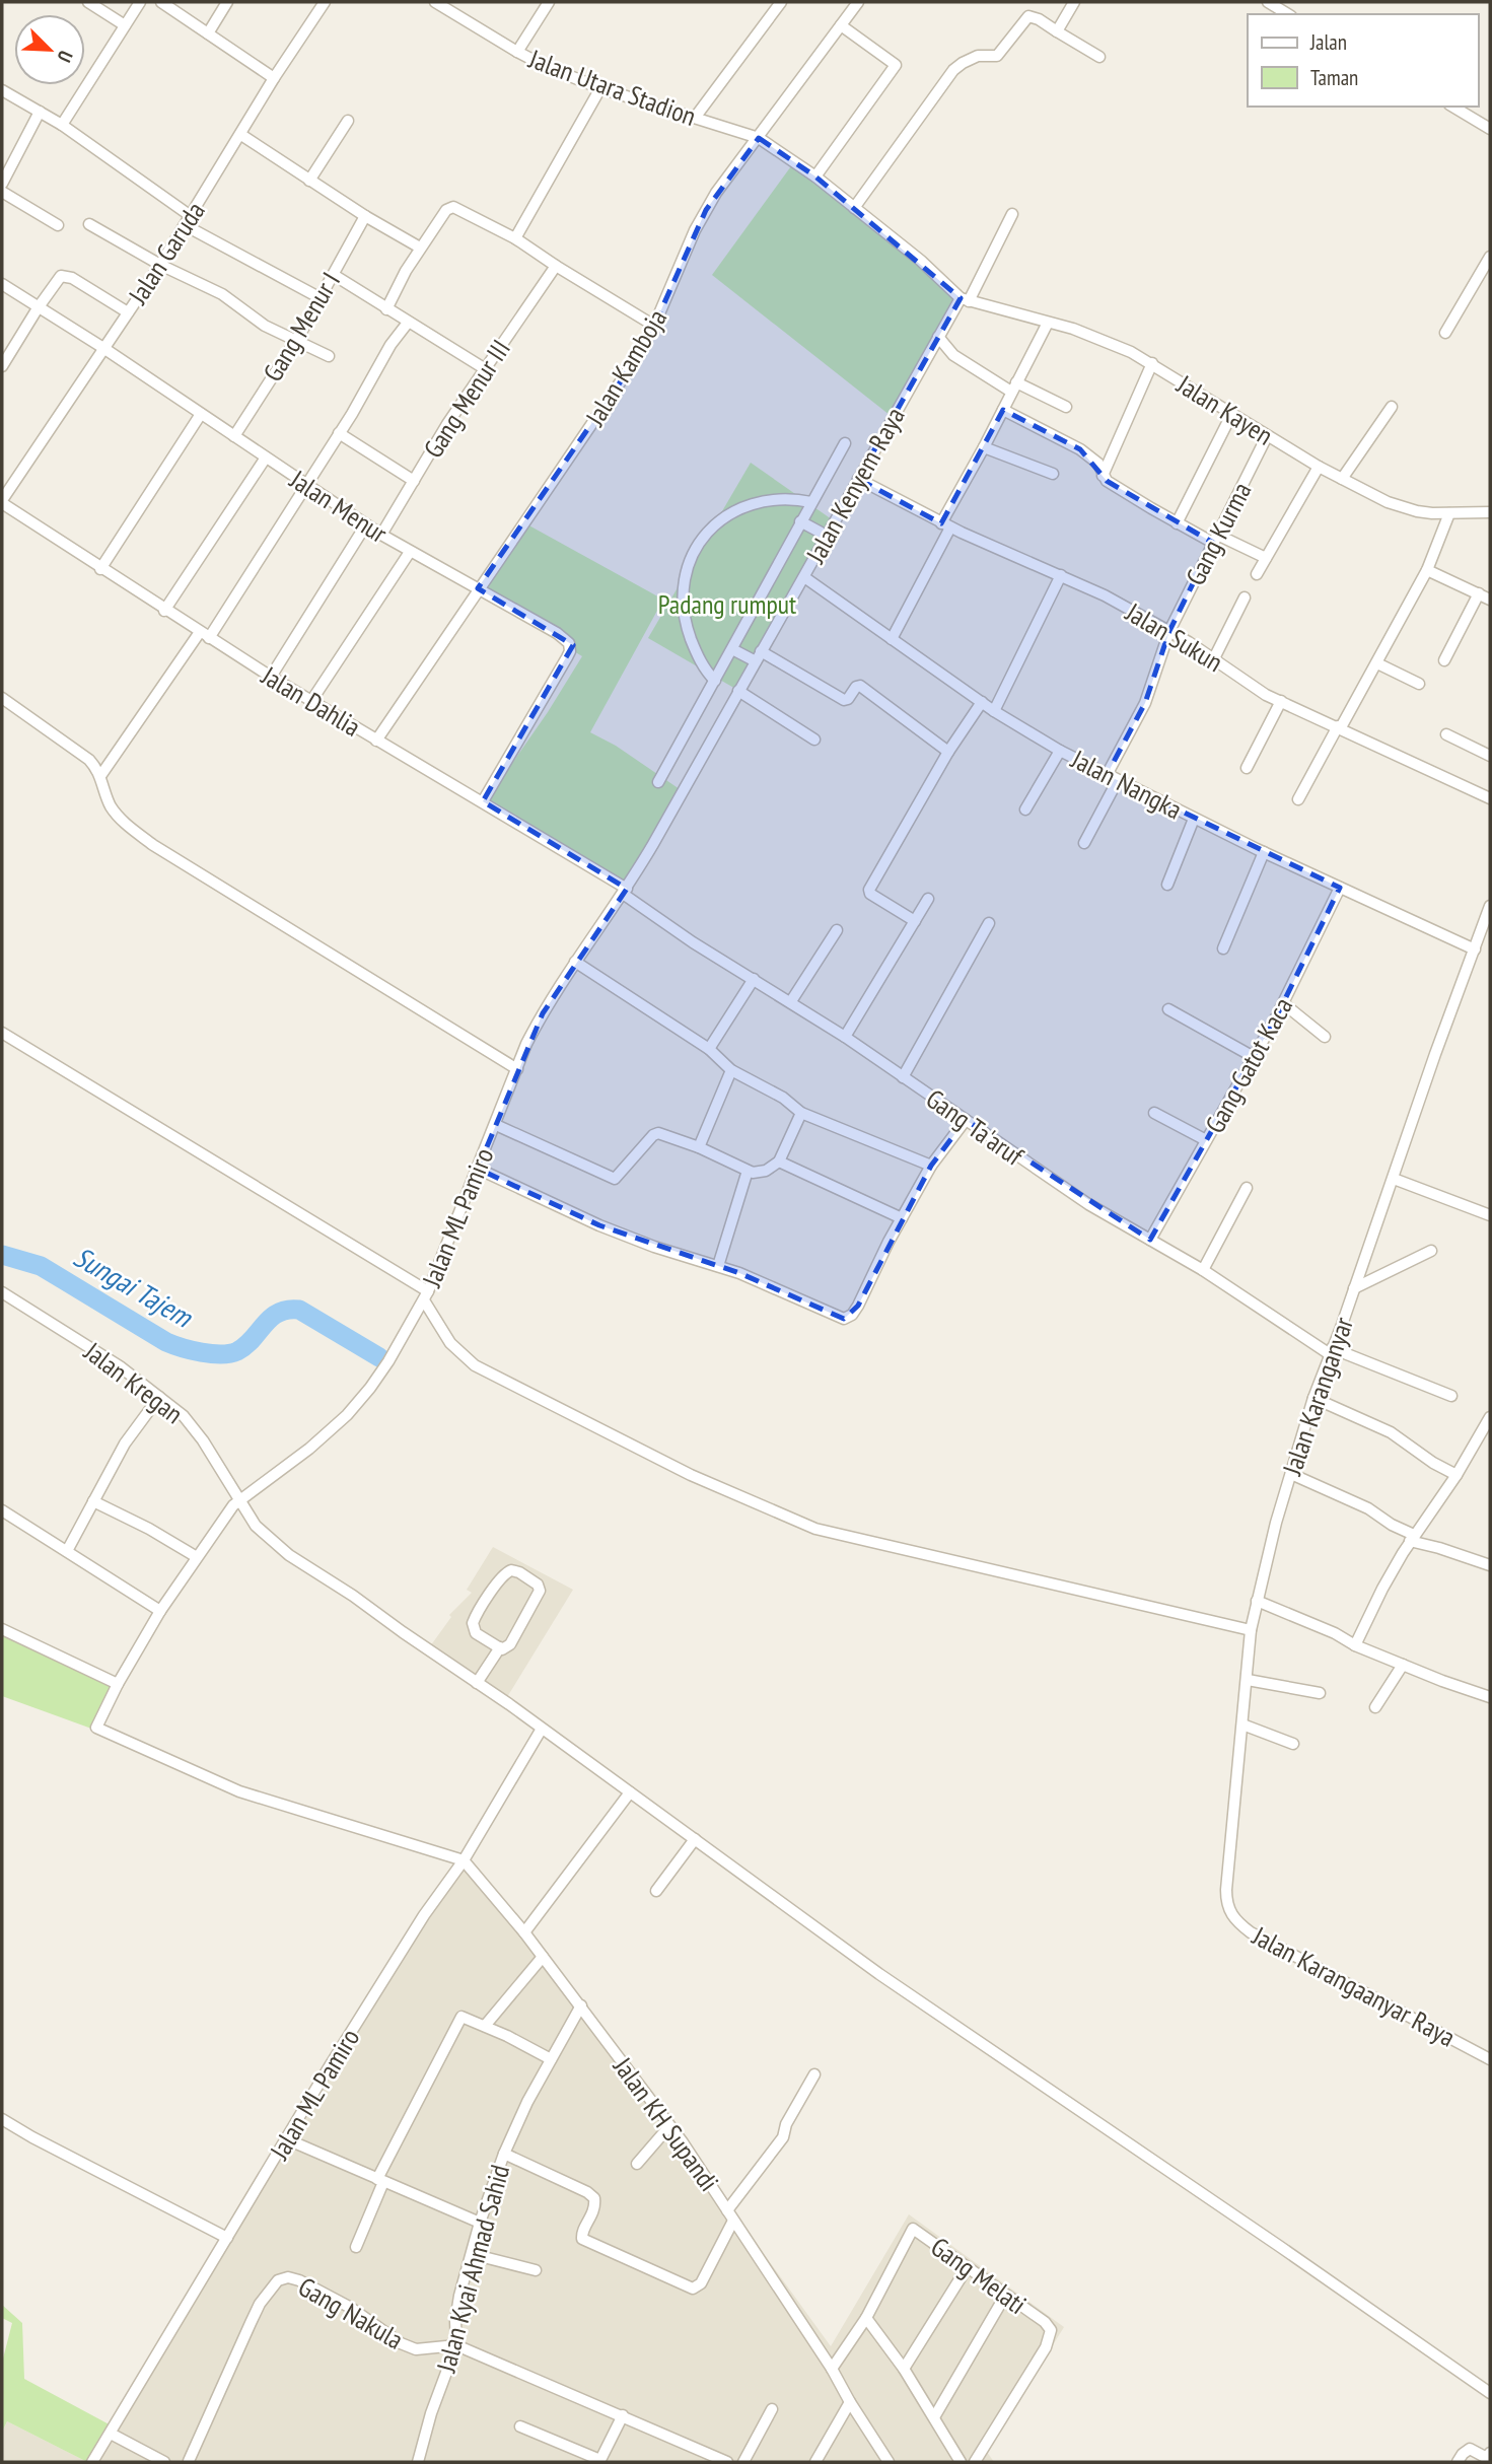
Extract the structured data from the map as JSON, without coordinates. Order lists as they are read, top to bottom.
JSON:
{
  "streets": {
    "street": [
      "Jalan Utara Stadion",
      "Jalan Garuda",
      "Gang Menur I",
      "Jalan Kamboja",
      "Gang Menur III",
      "Jalan Kayen",
      "Jalan Kenyem Raya",
      "Jalan Menur",
      "Gang Kurma",
      "Jalan Sukun",
      "Jalan Dahlia",
      "Jalan Nangka",
      "Gang Gatot Kaca",
      "Gang Ta'aruf",
      "Jalan ML Pamiro",
      "Jalan Kregan",
      "Jalan Karanganyar",
      "Jalan Karangaanyar Raya",
      "Jalan KH Supandi",
      "Jalan Kyai Ahmad Sahid",
      "Gang Melati",
      "Gang Nakula"
    ]
  },
  "crossings": [
    ["Jalan Utara Stadion", "Jalan Kamboja"],
    ["Jalan Utara Stadion", "Jalan Kayen"],
    ["Jalan Utara Stadion", "Jalan Kenyem Raya"],
    ["Jalan Garuda", "Jalan Menur"],
    ["Jalan Garuda", "Jalan Dahlia"],
    ["Gang Menur I", "Jalan Menur"],
    ["Jalan Kamboja", "Jalan Menur"],
    ["Jalan Kamboja", "Jalan Dahlia"],
    ["Gang Menur III", "Jalan Menur"],
    ["Jalan Kayen", "Jalan Kenyem Raya"],
    ["Jalan Kayen", "Gang Kurma"],
    ["Jalan Kenyem Raya", "Jalan Sukun"],
    ["Jalan Kenyem Raya", "Jalan Dahlia"],
    ["Jalan Kenyem Raya", "Jalan Nangka"],
    ["Jalan Kenyem Raya", "Gang Ta'aruf"],
    ["Jalan Kenyem Raya", "Jalan ML Pamiro"],
    ["Jalan Menur", "Jalan Dahlia"],
    ["Gang Kurma", "Jalan Sukun"],
    ["Gang Kurma", "Jalan Nangka"],
    ["Jalan Dahlia", "Gang Ta'aruf"],
    ["Jalan Dahlia", "Jalan ML Pamiro"],
    ["Jalan Nangka", "Gang Gatot Kaca"],
    ["Jalan Nangka", "Jalan Karanganyar"],
    ["Gang Gatot Kaca", "Gang Ta'aruf"],
    ["Gang Ta'aruf", "Jalan ML Pamiro"],
    ["Gang Ta'aruf", "Jalan Karanganyar"],
    ["Jalan ML Pamiro", "Jalan Kregan"],
    ["Jalan ML Pamiro", "Jalan KH Supandi"],
    ["Jalan Karanganyar", "Jalan Karangaanyar Raya"],
    ["Jalan KH Supandi", "Jalan Kyai Ahmad Sahid"],
    ["Jalan KH Supandi", "Gang Melati"],
    ["Jalan Kyai Ahmad Sahid", "Gang Nakula"]
  ],
  "water": ["Sungai Tajem"],
  "parks": ["Padang rumput"],
  "legend": ["Jalan", "Taman"],
  "north": "bottom right"
}
